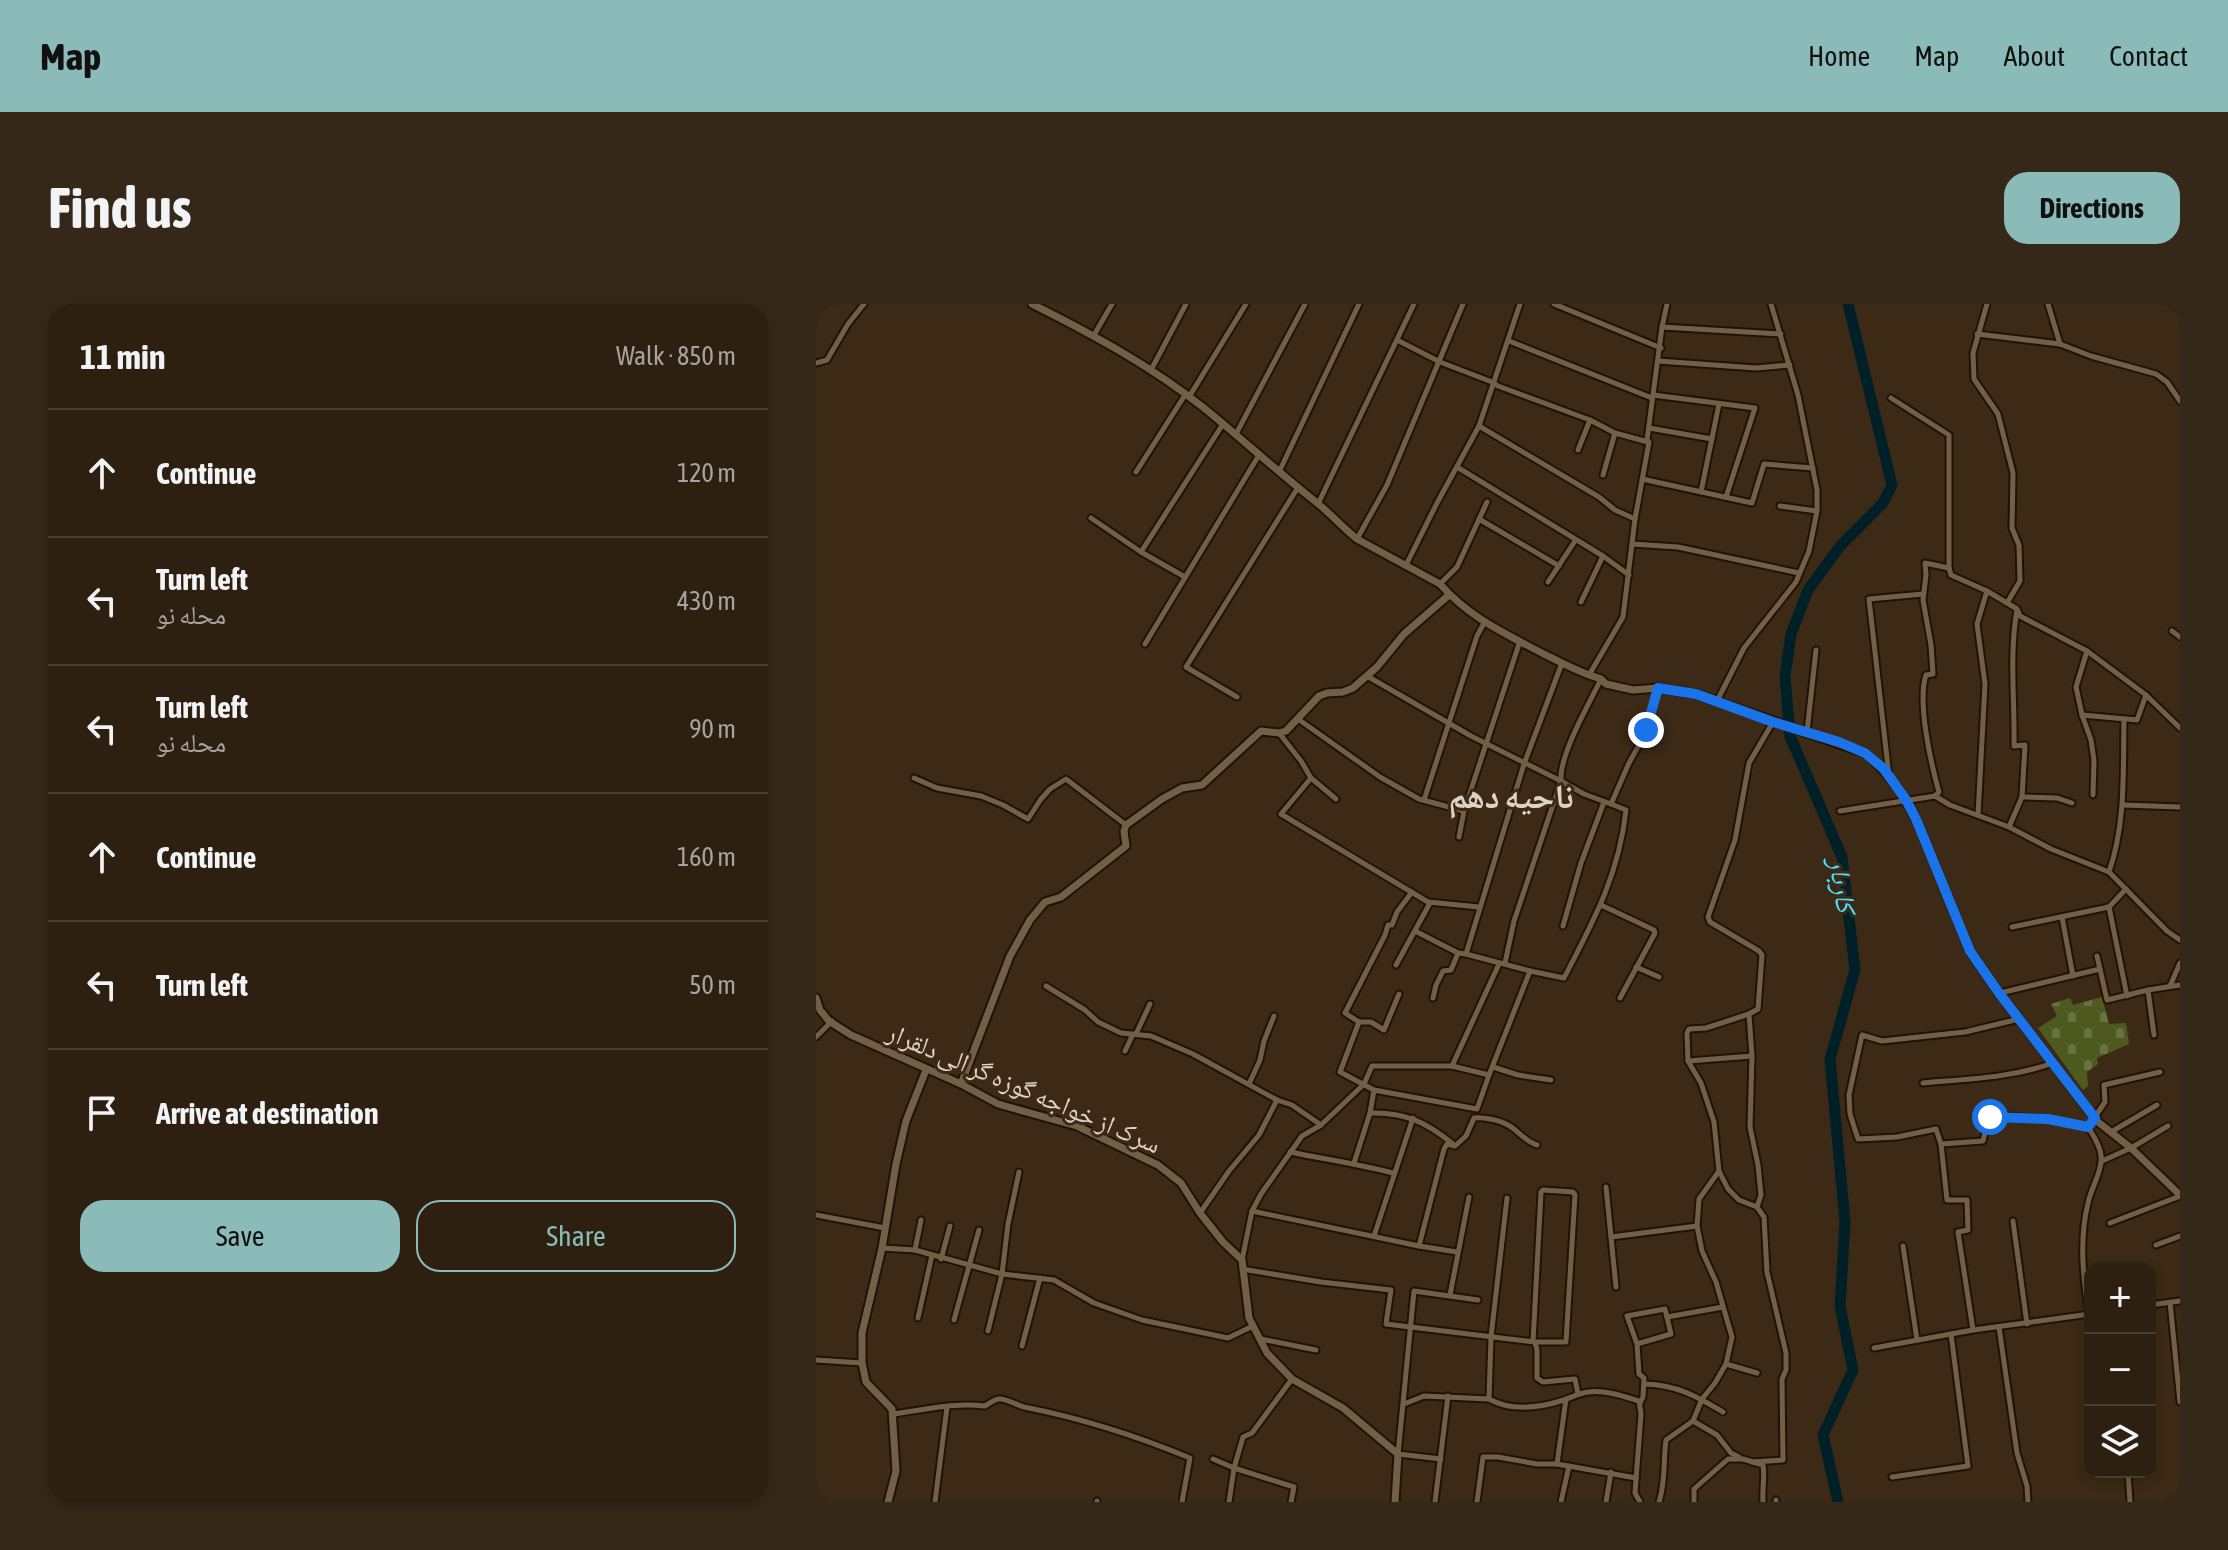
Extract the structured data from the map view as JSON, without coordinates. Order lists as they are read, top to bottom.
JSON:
{
  "streets": {
    "street": ["سرک از خواجه گوزه گر الی دلقرار"]
  },
  "districts": ["ناحیه دهم"],
  "water": ["کاربار"],
  "page": {
    "header": "Map",
    "nav": [
      "Home",
      "Map",
      "About",
      "Contact"
    ],
    "buttons": [
      "Directions",
      ["Save", "Share"]
    ],
    "title": "Find us",
    "heading": ["11 min", "Walk · 850 m"],
    "list": [
      ["Continue", "120 m"],
      ["Turn left", "محله نو", "430 m"],
      ["Turn left", "محله نو", "90 m"],
      ["Continue", "160 m"],
      ["Turn left", "50 m"],
      "Arrive at destination"
    ],
    "map_buttons": ["+", "−"]
  }
}
